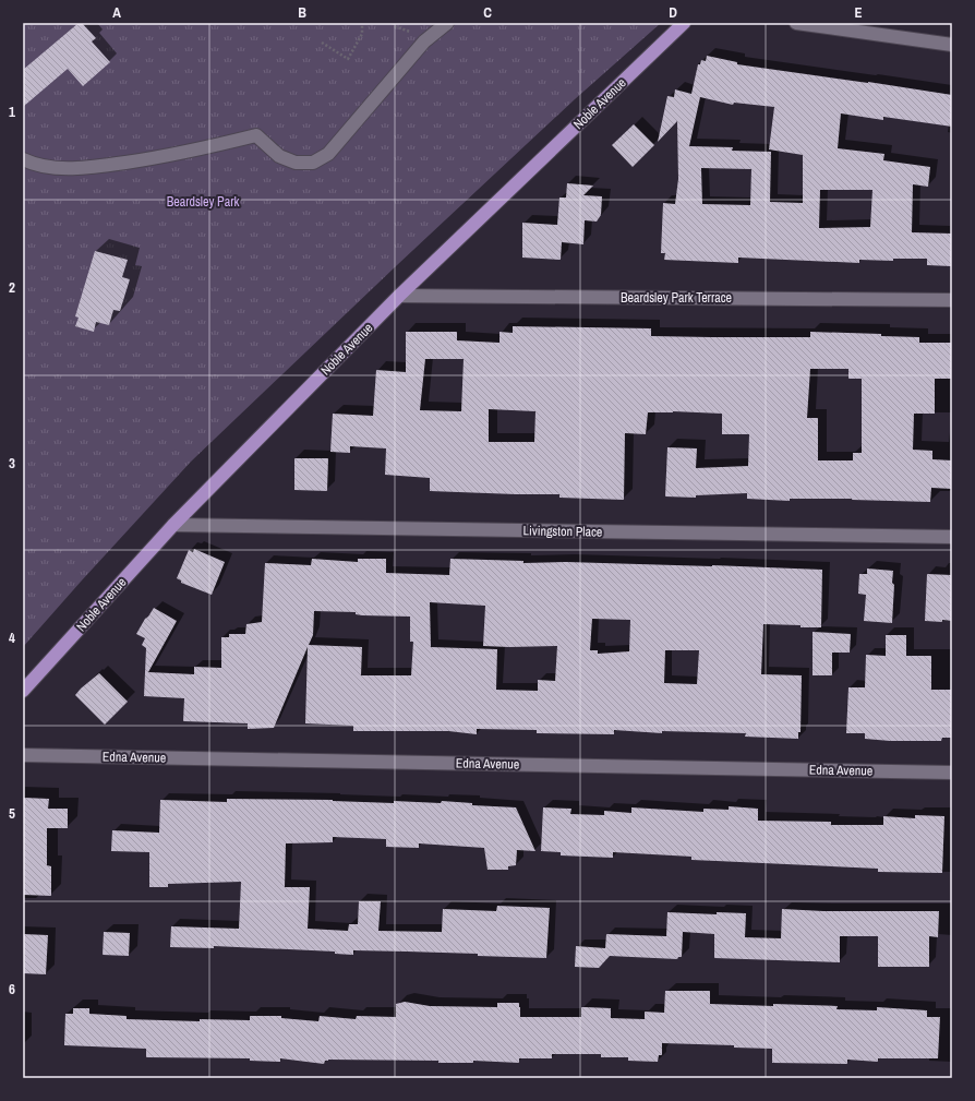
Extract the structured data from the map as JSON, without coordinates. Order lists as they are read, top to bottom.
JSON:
{
  "streets": {
    "main road": ["Noble Avenue"],
    "street": ["Beardsley Park Terrace", "Livingston Place", "Edna Avenue"]
  },
  "crossings": [
    ["Noble Avenue", "Beardsley Park Terrace"],
    ["Noble Avenue", "Livingston Place"]
  ],
  "parks": ["Beardsley Park"],
  "grid": {
    "columns": [
      "A",
      "B",
      "C",
      "D",
      "E"
    ],
    "rows": [
      "1",
      "2",
      "3",
      "4",
      "5",
      "6"
    ]
  }
}
